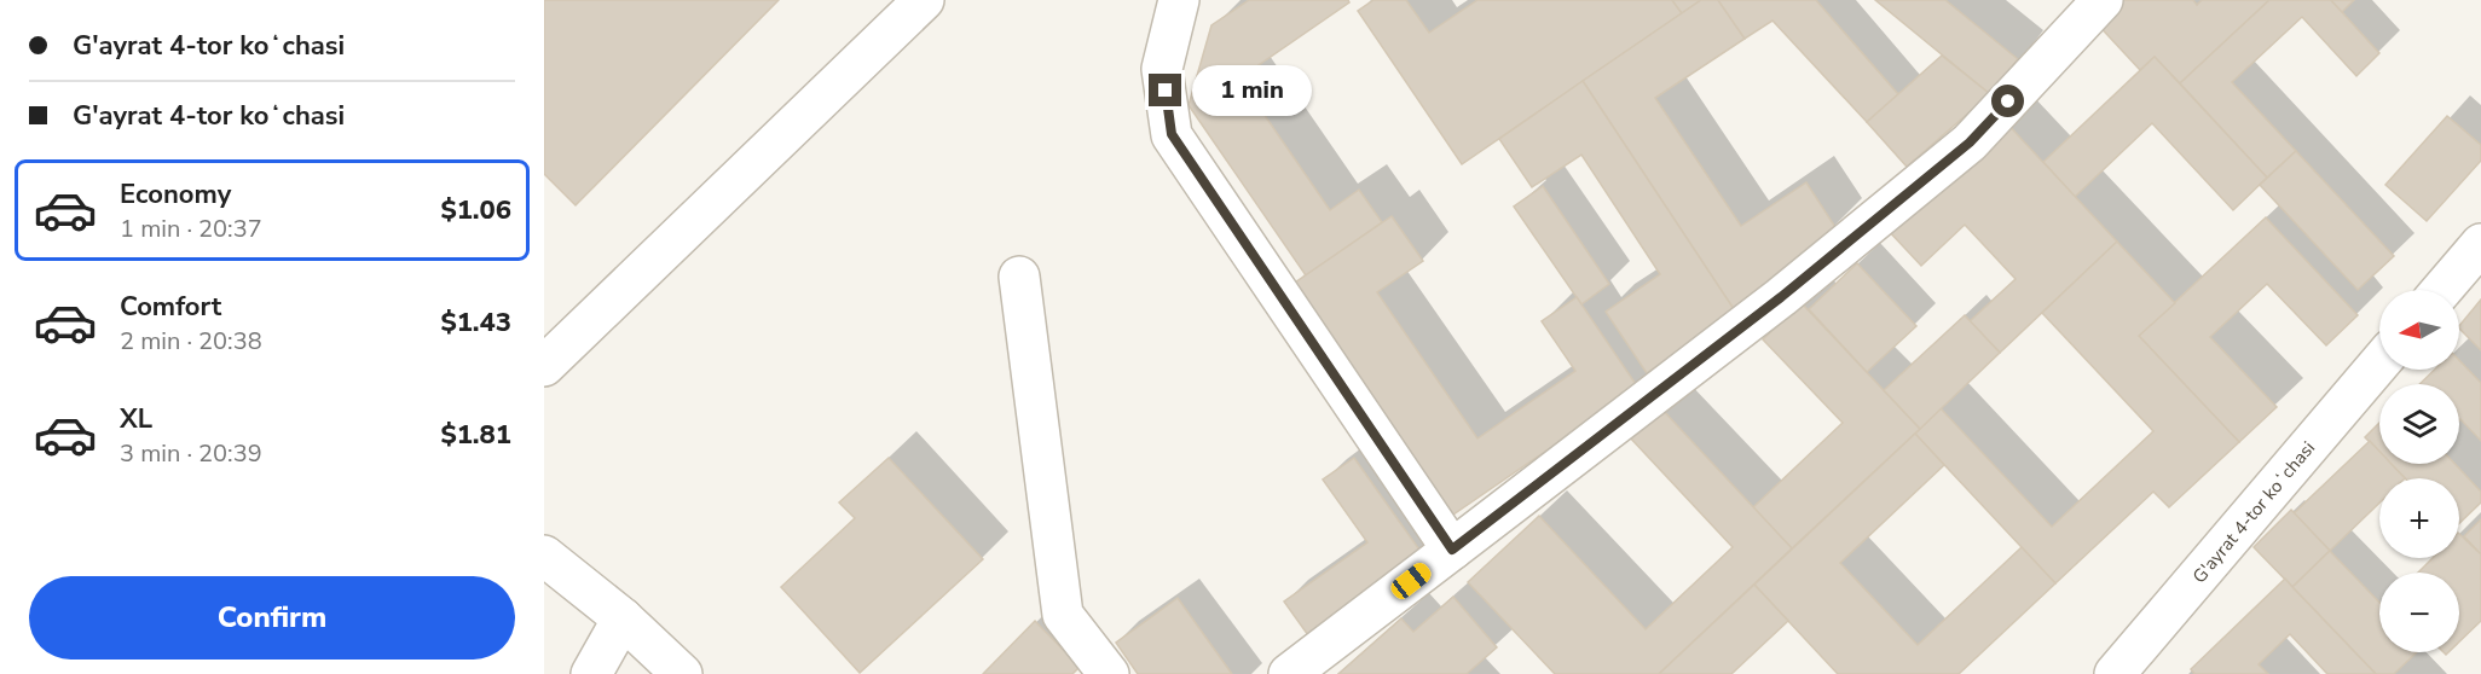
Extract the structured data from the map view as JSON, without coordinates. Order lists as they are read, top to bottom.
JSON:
{
  "streets": {
    "street": ["G'ayrat 4-tor koʻchasi"]
  },
  "north": "left",
  "page": {
    "banner": ["G'ayrat 4-tor koʻchasi", "G'ayrat 4-tor koʻchasi"],
    "bubble": "1 min",
    "list": [
      {
        "name": "Economy",
        "note": "1 min · 20:37",
        "value": "$1.06"
      },
      {
        "name": "Comfort",
        "note": "2 min · 20:38",
        "value": "$1.43"
      },
      {
        "name": "XL",
        "note": "3 min · 20:39",
        "value": "$1.81"
      }
    ],
    "map_buttons": ["+", "−"],
    "buttons": "Confirm"
  }
}
